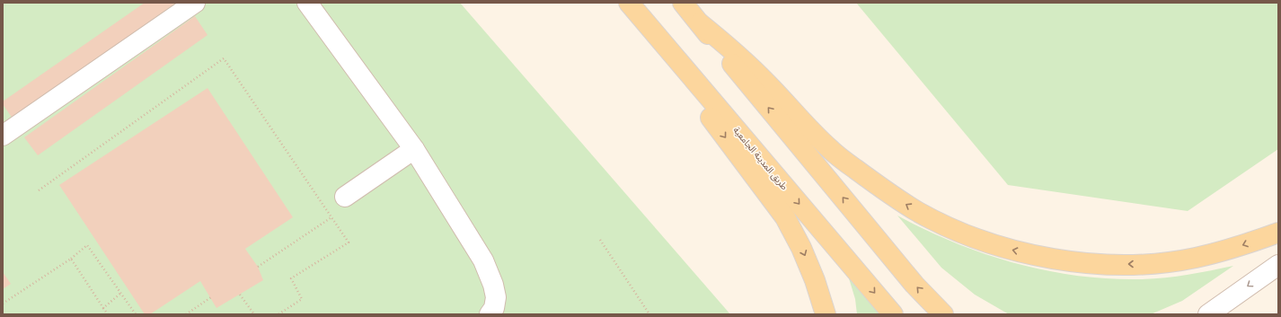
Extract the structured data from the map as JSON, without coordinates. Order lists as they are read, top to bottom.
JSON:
{
  "streets": {
    "main road": ["طريق المدينة الجامعية"]
  }
}
